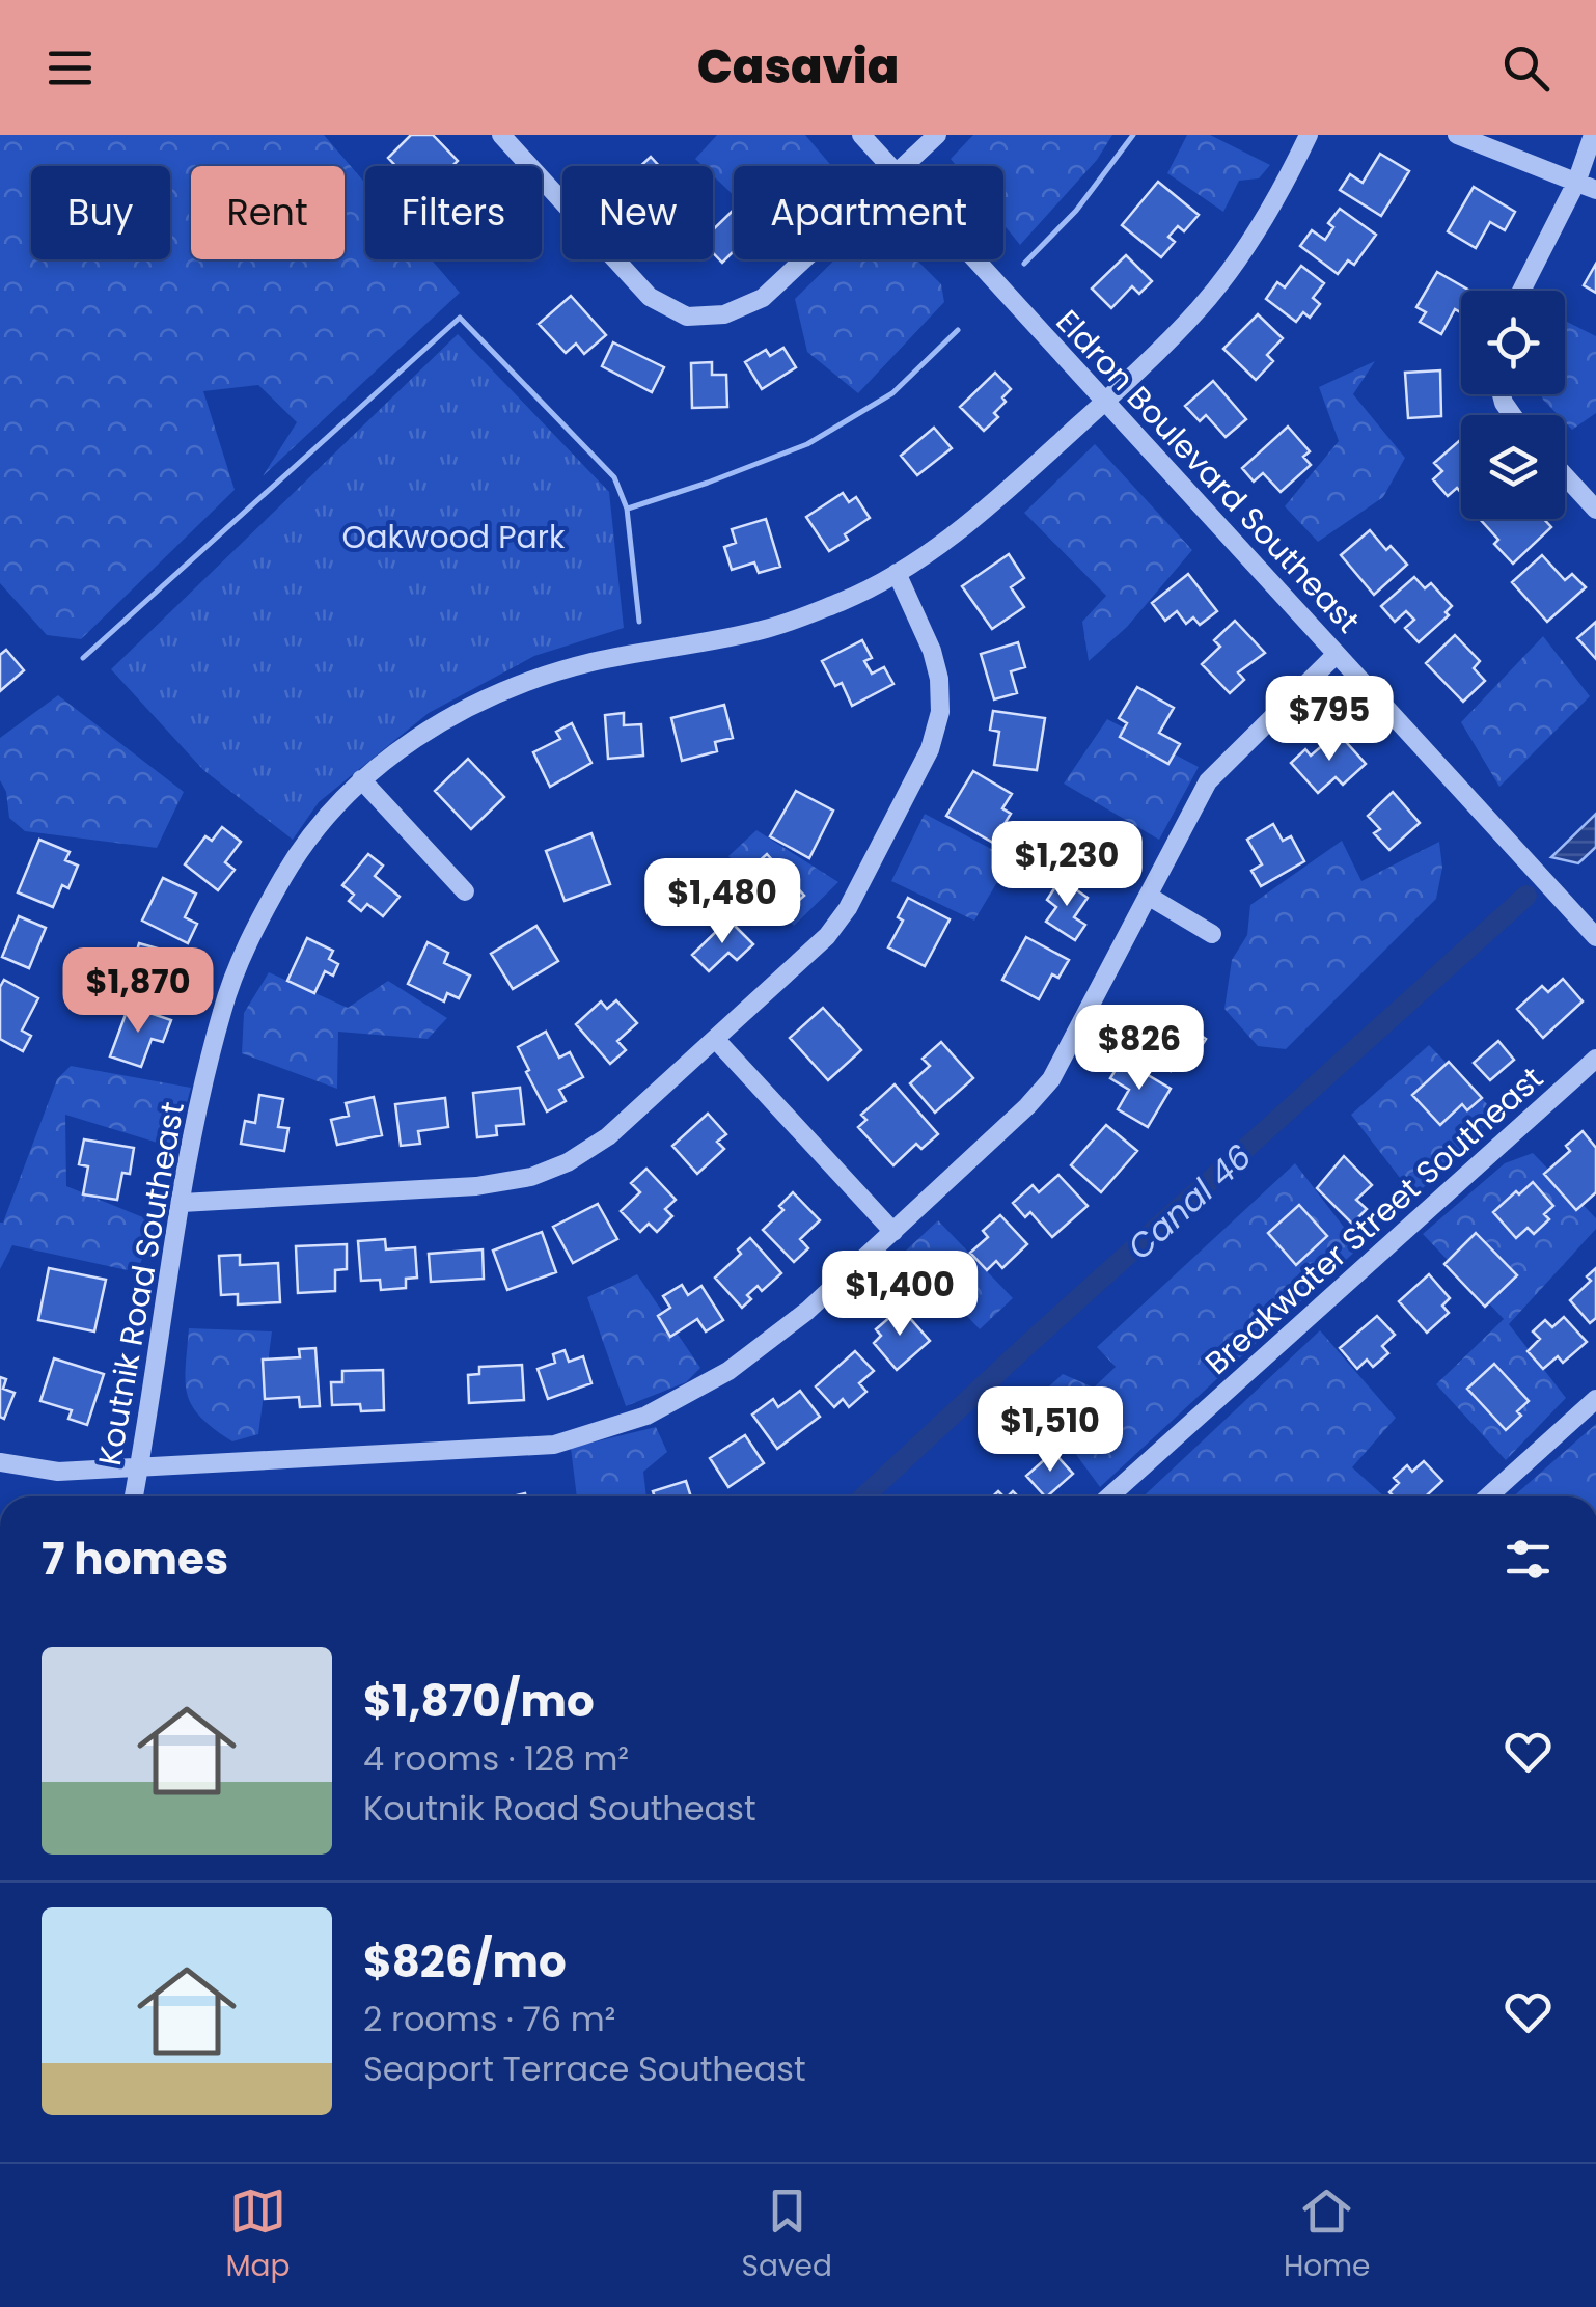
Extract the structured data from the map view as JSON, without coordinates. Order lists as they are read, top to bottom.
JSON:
{
  "streets": {
    "street": ["Eldron Boulevard Southeast", "Breakwater Street Southeast", "Koutnik Road Southeast"]
  },
  "crossings": [
    ["Eldron Boulevard Southeast", "Koutnik Road Southeast"]
  ],
  "water": ["Canal 46"],
  "parks": ["Oakwood Park"],
  "page": {
    "header": "Casavia",
    "chip": [
      "Buy",
      "Rent",
      "Filters",
      "New",
      "Apartment"
    ],
    "price": [
      "$795",
      "$1,230",
      "$1,480",
      "$1,870",
      "$826",
      "$1,400",
      "$1,510"
    ],
    "heading": "7 homes",
    "list": [
      {
        "name": "$1,870/mo",
        "note": "4 rooms · 128 m² · Koutnik Road Southeast"
      },
      {
        "name": "$826/mo",
        "note": "2 rooms · 76 m² · Seaport Terrace Southeast"
      }
    ],
    "tabs": ["Map", "Saved", "Home"]
  }
}
